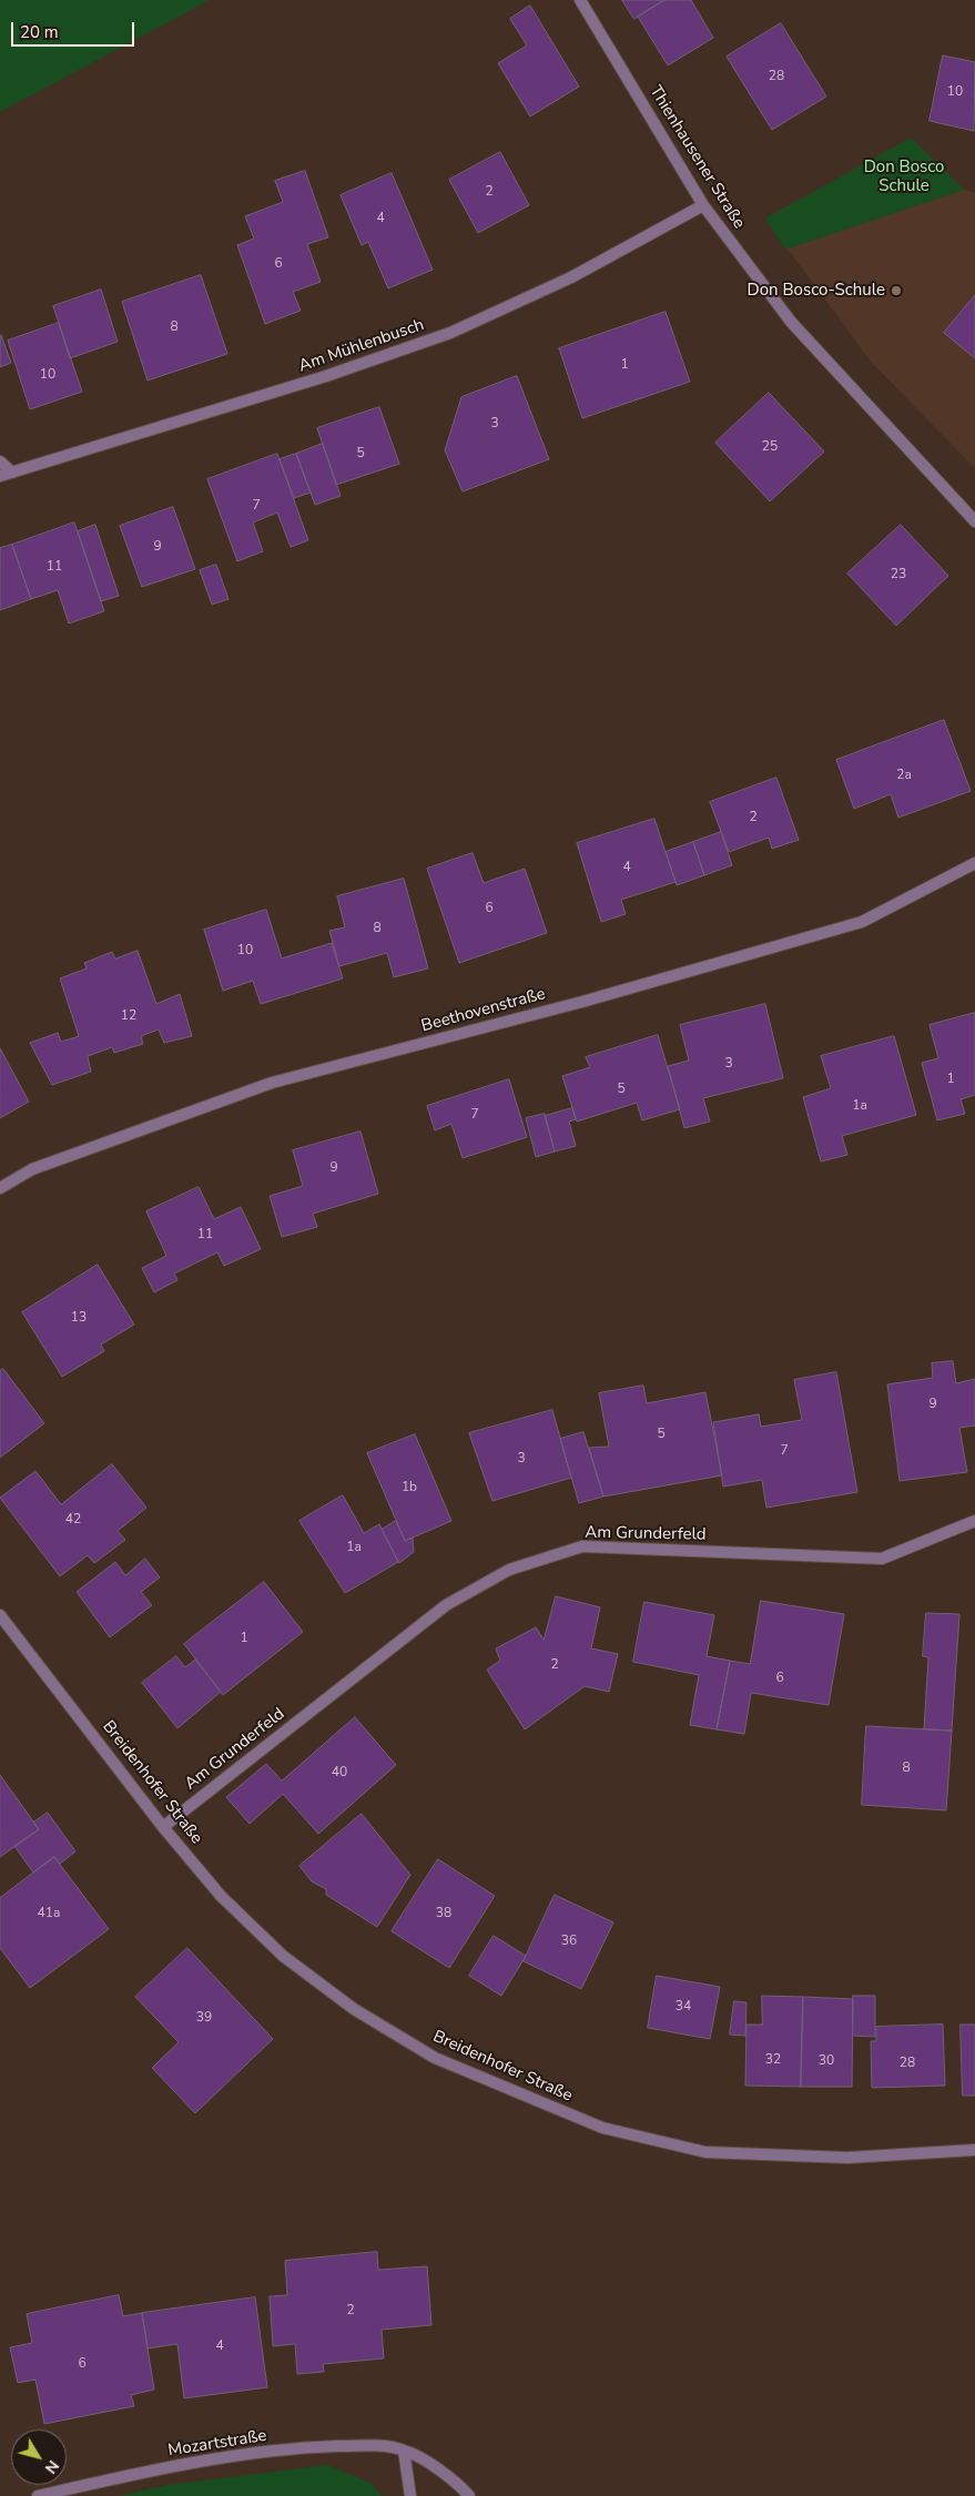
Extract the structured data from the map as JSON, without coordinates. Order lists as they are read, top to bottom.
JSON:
{
  "streets": {
    "street": [
      "Thienhausener Straße",
      "Am Mühlenbusch",
      "Beethovenstraße",
      "Am Grunderfeld",
      "Breidenhofer Straße",
      "Mozartstraße"
    ]
  },
  "crossings": [
    ["Thienhausener Straße", "Am Mühlenbusch"],
    ["Am Grunderfeld", "Breidenhofer Straße"]
  ],
  "parks": ["Don Bosco Schule"],
  "places": ["Don Bosco-Schule"],
  "house_numbers": [
    "28",
    "10",
    "2",
    "4",
    "6",
    "8",
    "1",
    "10",
    "3",
    "25",
    "5",
    "7",
    "9",
    "11",
    "23",
    "2a",
    "2",
    "4",
    "6",
    "8",
    "10",
    "12",
    "3",
    "1",
    "5",
    "1a",
    "7",
    "9",
    "11",
    "13",
    "9",
    "5",
    "7",
    "3",
    "1b",
    "42",
    "1a",
    "1",
    "2",
    "6",
    "8",
    "40",
    "41a",
    "38",
    "36",
    "34",
    "39",
    "32",
    "30",
    "28",
    "2",
    "4",
    "6"
  ],
  "scale_bar": "20 m",
  "north": "bottom right"
}
